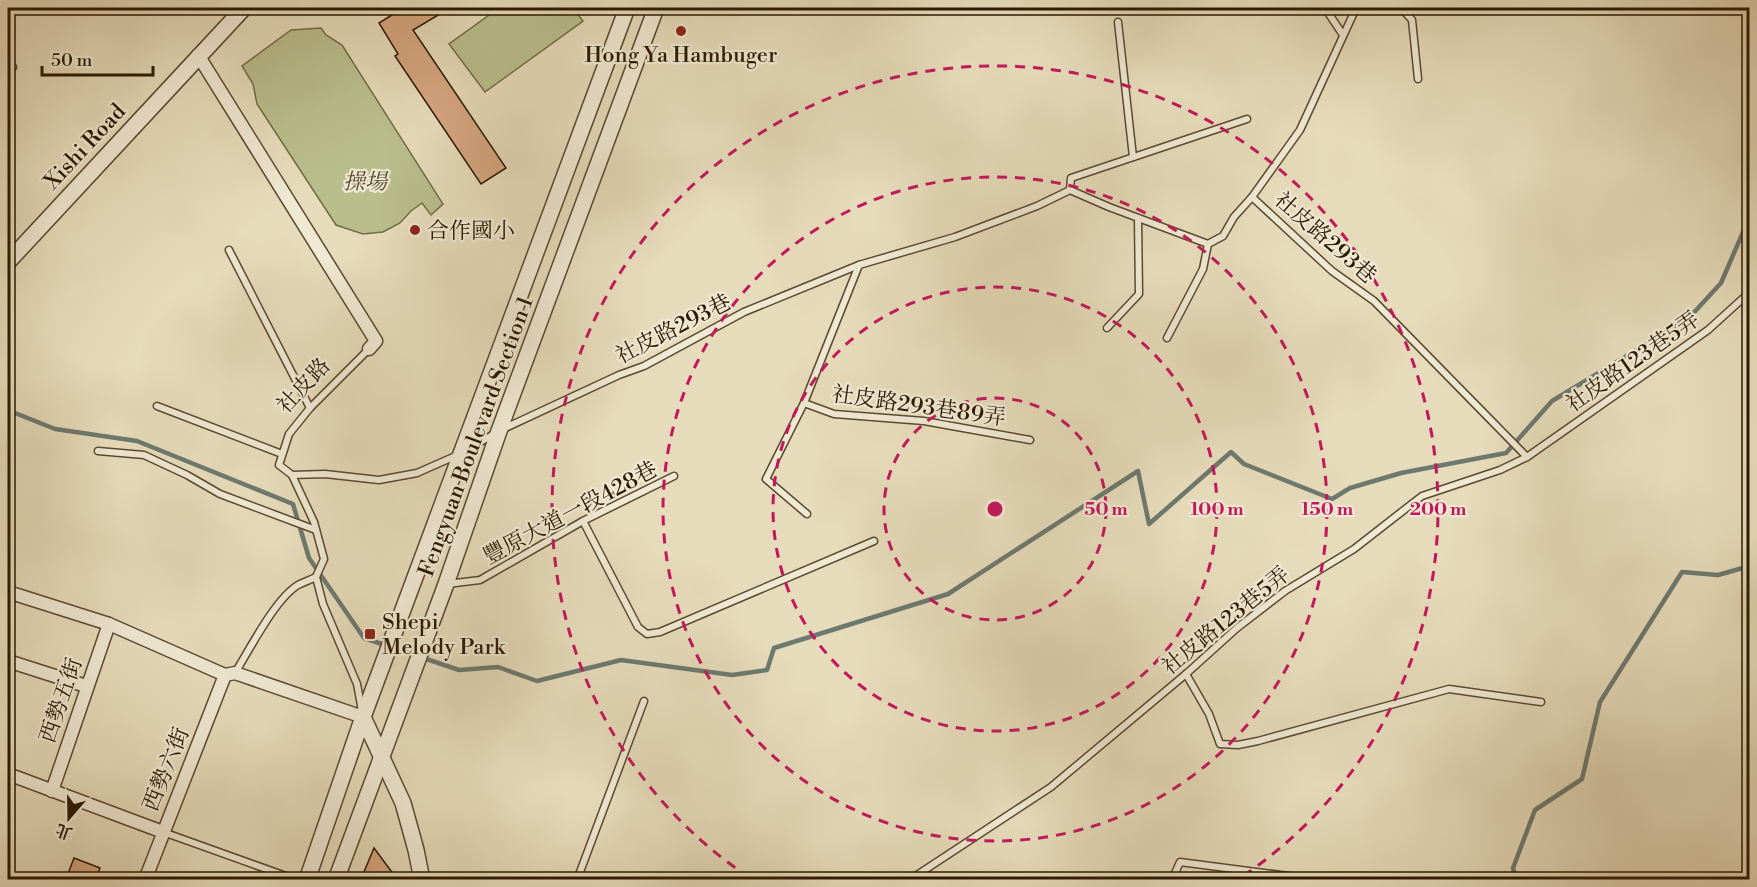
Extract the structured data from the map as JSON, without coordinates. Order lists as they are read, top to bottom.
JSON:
{
  "streets": {
    "street": [
      "Xishi Road",
      "社皮路",
      "Fengyuan Boulevard Section 1",
      "西勢五街",
      "西勢六街"
    ],
    "lane": [
      "社皮路293巷",
      "社皮路123巷5弄",
      "社皮路293巷89弄",
      "豐原大道一段428巷"
    ]
  },
  "crossings": [
    ["Xishi Road", "社皮路"],
    ["社皮路293巷", "社皮路123巷5弄"],
    ["社皮路293巷", "社皮路293巷89弄"],
    ["社皮路293巷", "Fengyuan Boulevard Section 1"],
    ["Fengyuan Boulevard Section 1", "豐原大道一段428巷"]
  ],
  "parks": ["操場"],
  "places": {
    "other": ["Hong Ya Hambuger", "合作國小"],
    "transit": ["Shepi Melody Park"]
  },
  "scale_bar": "50 m",
  "north": "bottom",
  "rings": [
    "50 m",
    "100 m",
    "150 m",
    "200 m"
  ]
}
